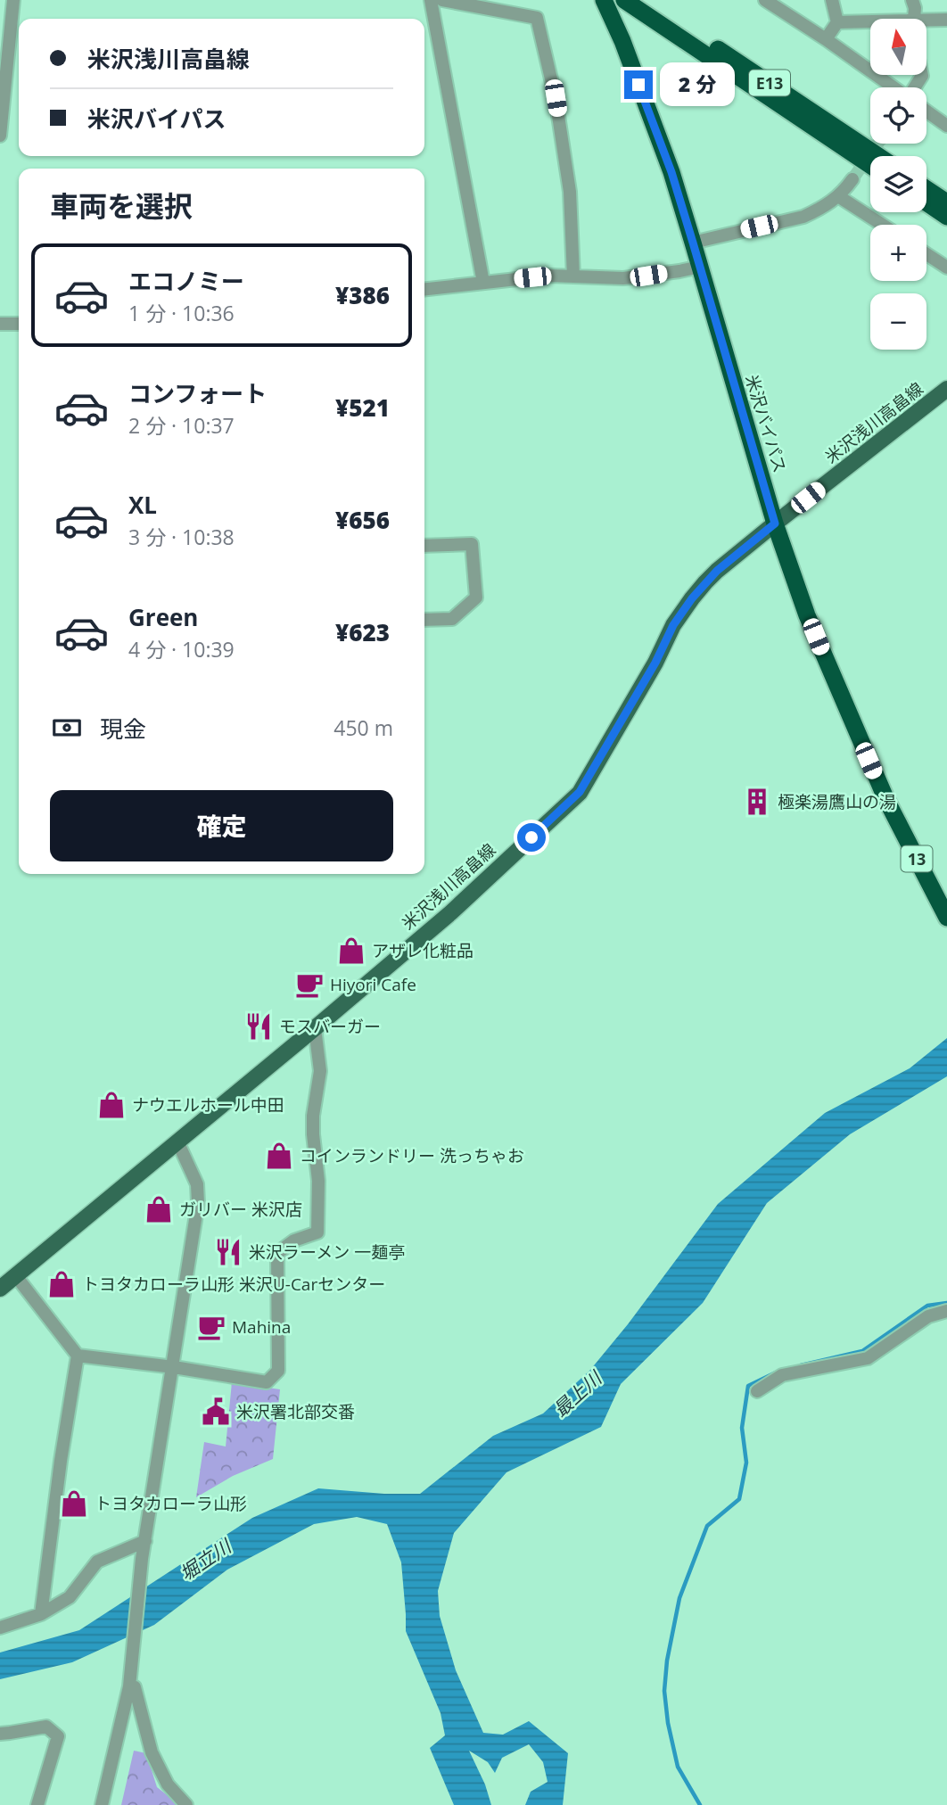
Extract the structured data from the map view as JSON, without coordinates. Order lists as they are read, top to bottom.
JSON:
{
  "streets": {
    "highway": ["E13", "米沢バイパス", "13"],
    "main road": ["米沢浅川高畠線"]
  },
  "crossings": [
    ["米沢浅川高畠線", "米沢バイパス"]
  ],
  "water": ["最上川", "堀立川"],
  "places": {
    "building": ["極楽湯鷹山の湯"],
    "shop": [
      "アザレ化粧品",
      "ナウエルホール中田",
      "コインランドリー 洗っちゃお",
      "ガリバー 米沢店",
      "トヨタカローラ山形 米沢U-Carセンター",
      "トヨタカローラ山形"
    ],
    "cafe": ["Hiyori Cafe", "Mahina"],
    "restaurant": ["モスバーガー", "米沢ラーメン 一麺亭"],
    "public building": ["米沢署北部交番"]
  },
  "north": "top",
  "page": {
    "map_buttons": ["+", "−"],
    "banner": ["米沢浅川高畠線", "米沢バイパス"],
    "bubble": "2 分",
    "heading": "車両を選択",
    "list": [
      {
        "name": "エコノミー",
        "note": "1 分 · 10:36",
        "value": "¥386"
      },
      {
        "name": "コンフォート",
        "note": "2 分 · 10:37",
        "value": "¥521"
      },
      {
        "name": "XL",
        "note": "3 分 · 10:38",
        "value": "¥656"
      },
      {
        "name": "Green",
        "note": "4 分 · 10:39",
        "value": "¥623"
      }
    ],
    "pay": ["現金", "450 m"],
    "buttons": "確定"
  }
}
